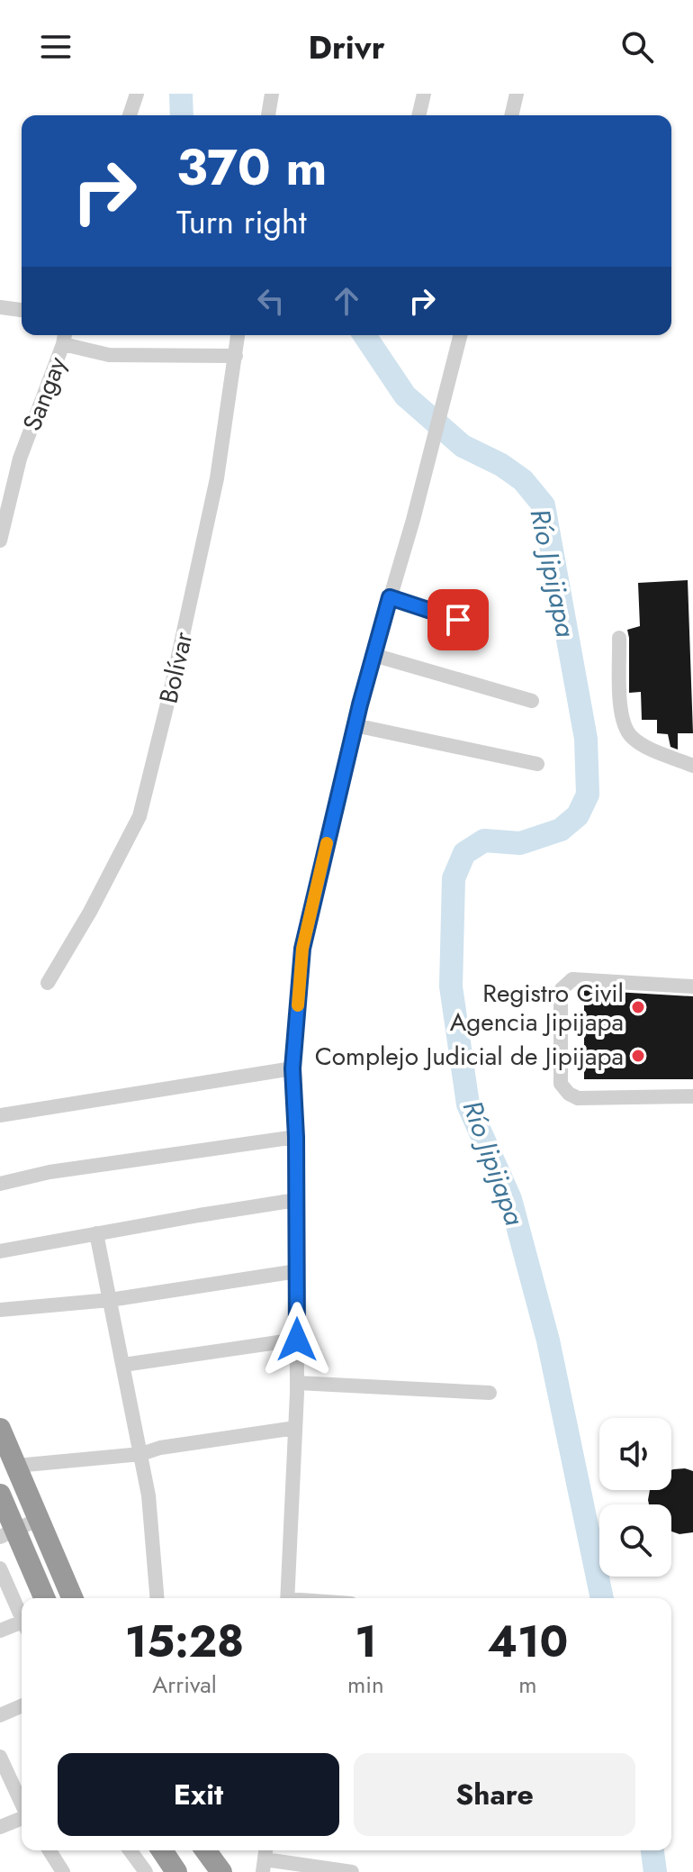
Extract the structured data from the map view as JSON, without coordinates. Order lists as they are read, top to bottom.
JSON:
{
  "streets": {
    "street": ["Sangay", "Bolívar"]
  },
  "water": ["Río Jipijapa"],
  "places": ["Registro Civil Agencia Jipijapa", "Complejo Judicial de Jipijapa"],
  "page": {
    "header": "Drivr",
    "turn": ["370 m", "Turn right"],
    "eta": [
      "15:28",
      "Arrival",
      "1",
      "min",
      "410",
      "m"
    ],
    "buttons": ["Exit", "Share"]
  }
}
